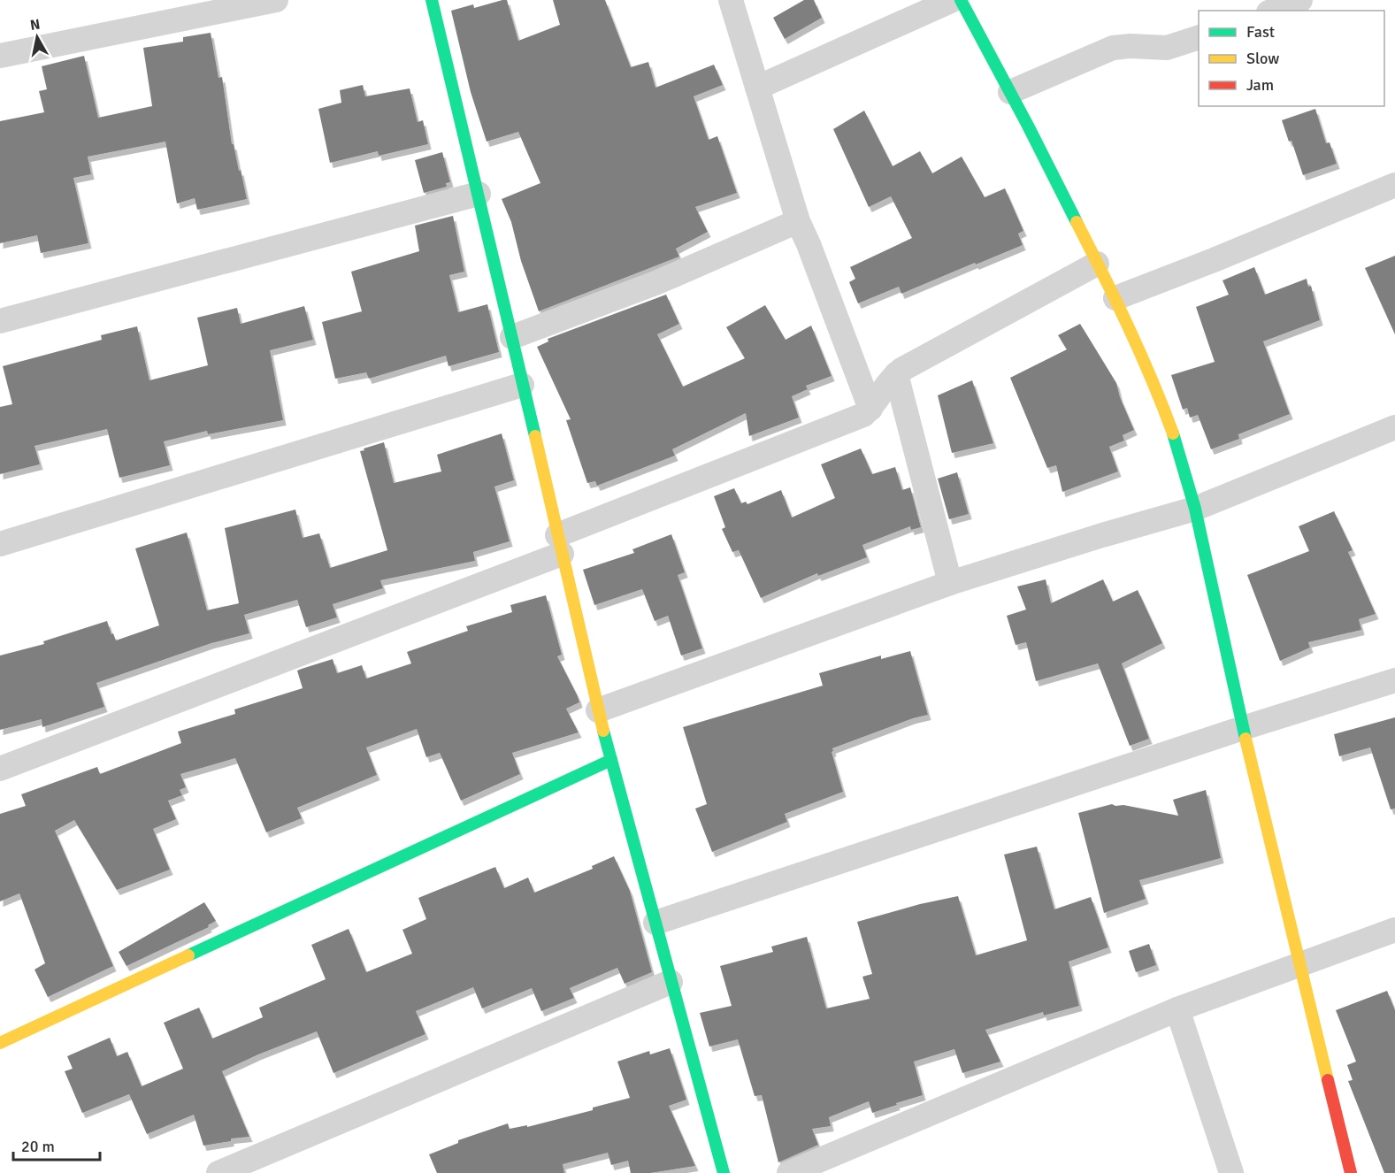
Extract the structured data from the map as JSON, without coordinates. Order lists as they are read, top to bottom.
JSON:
{
  "legend": ["Fast", "Slow", "Jam"],
  "scale_bar": "20 m",
  "north": "top"
}
